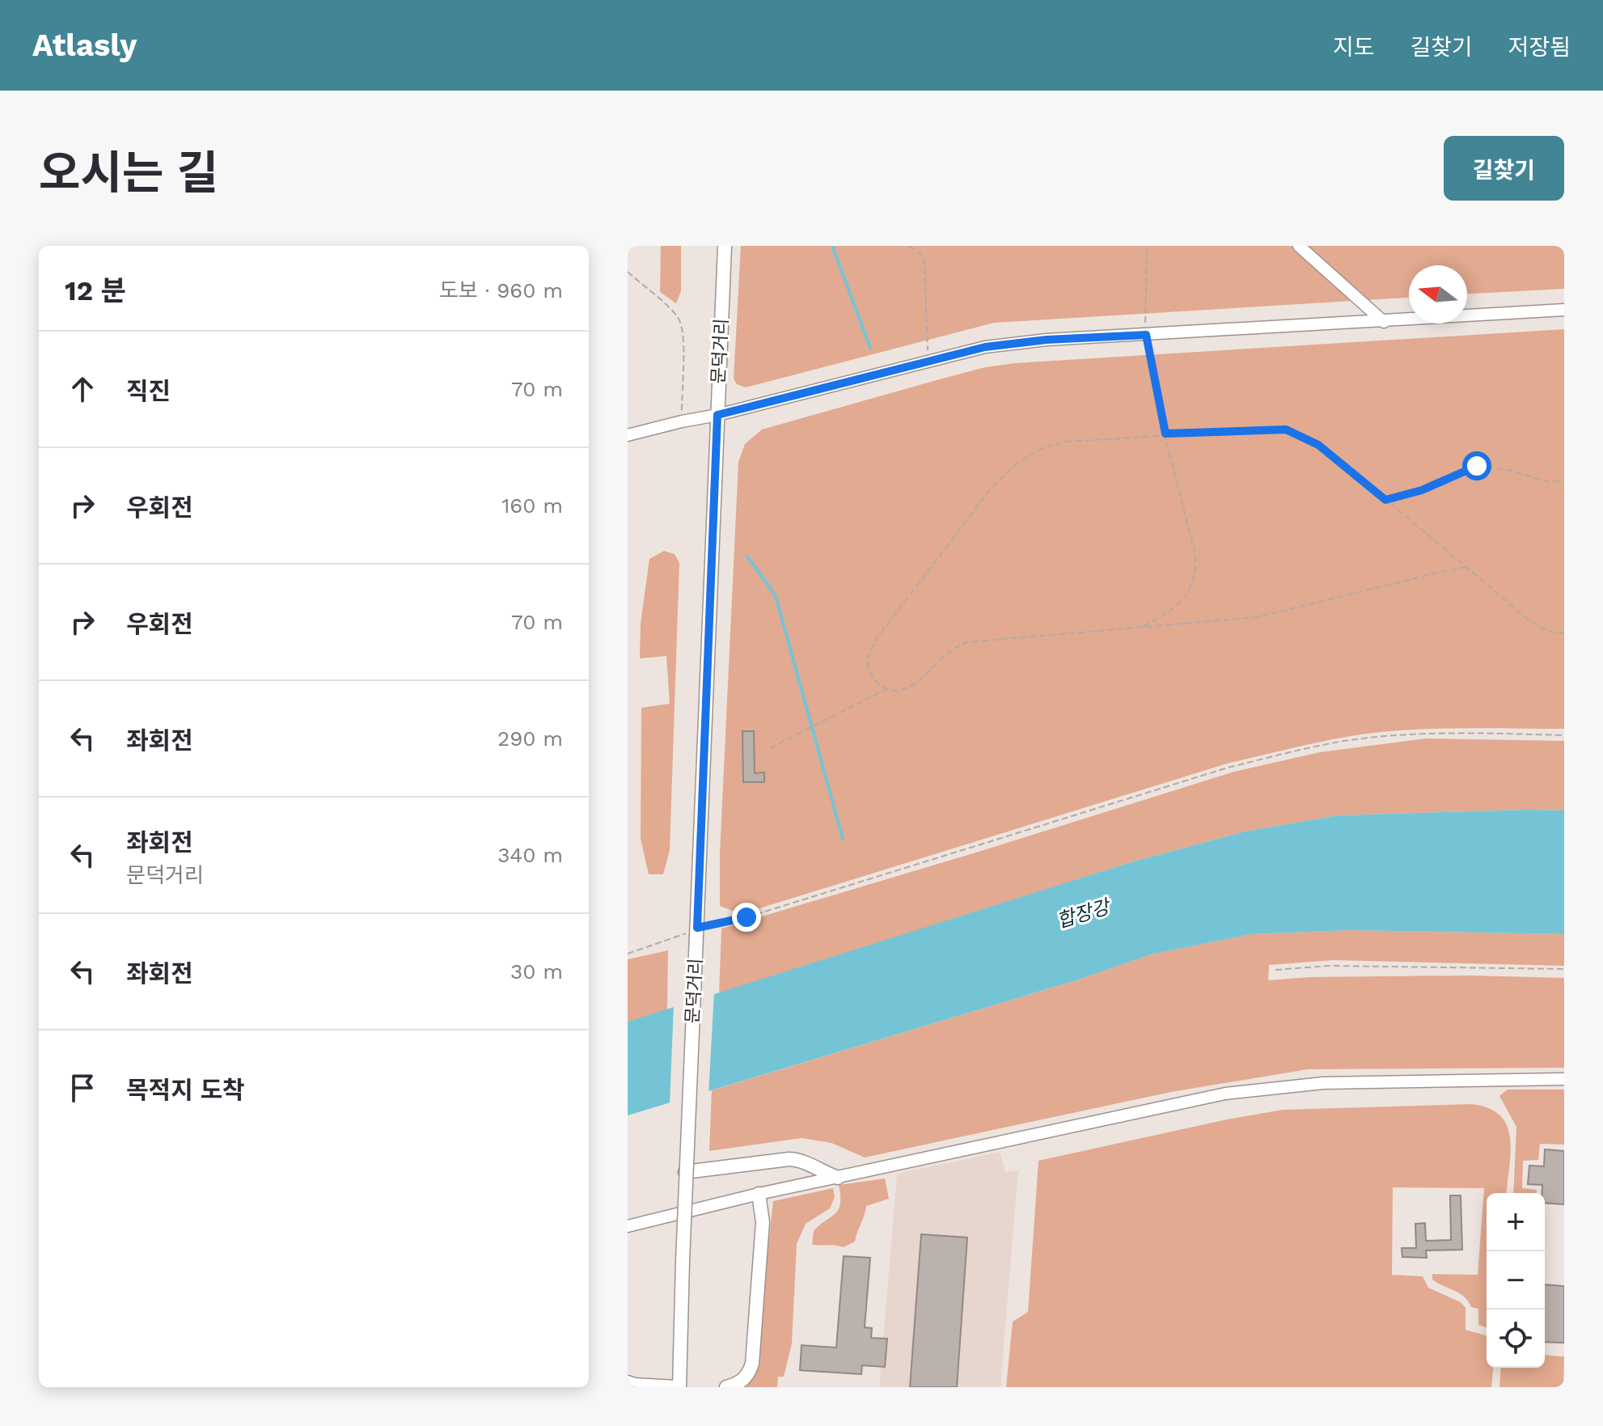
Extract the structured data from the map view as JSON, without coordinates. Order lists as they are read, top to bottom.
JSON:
{
  "streets": {
    "main road": ["문덕거리"]
  },
  "water": ["합장강"],
  "north": "left",
  "page": {
    "header": "Atlasly",
    "nav": ["지도", "길찾기", "저장됨"],
    "title": "오시는 길",
    "buttons": "길찾기",
    "heading": ["12 분", "도보 · 960 m"],
    "list": [
      ["직진", "70 m"],
      ["우회전", "160 m"],
      ["우회전", "70 m"],
      ["좌회전", "290 m"],
      ["좌회전", "문덕거리", "340 m"],
      ["좌회전", "30 m"],
      "목적지 도착"
    ],
    "map_buttons": ["+", "−"]
  }
}
